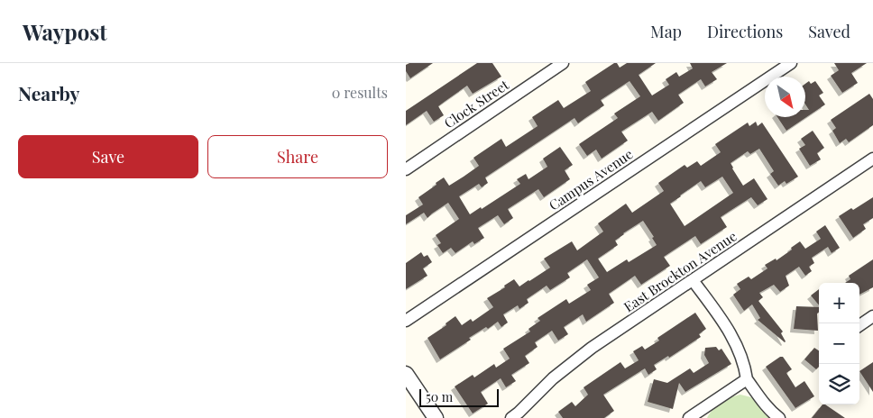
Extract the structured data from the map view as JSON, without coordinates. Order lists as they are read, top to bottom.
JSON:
{
  "streets": {
    "street": ["Clock Street", "Campus Avenue", "East Brockton Avenue"]
  },
  "scale_bar": "50 m",
  "north": "bottom right",
  "page": {
    "header": "Waypost",
    "nav": ["Map", "Directions", "Saved"],
    "heading": ["Nearby", "0 results"],
    "buttons": ["Save", "Share"],
    "map_buttons": ["+", "−"],
    "scale": "50 m"
  }
}
